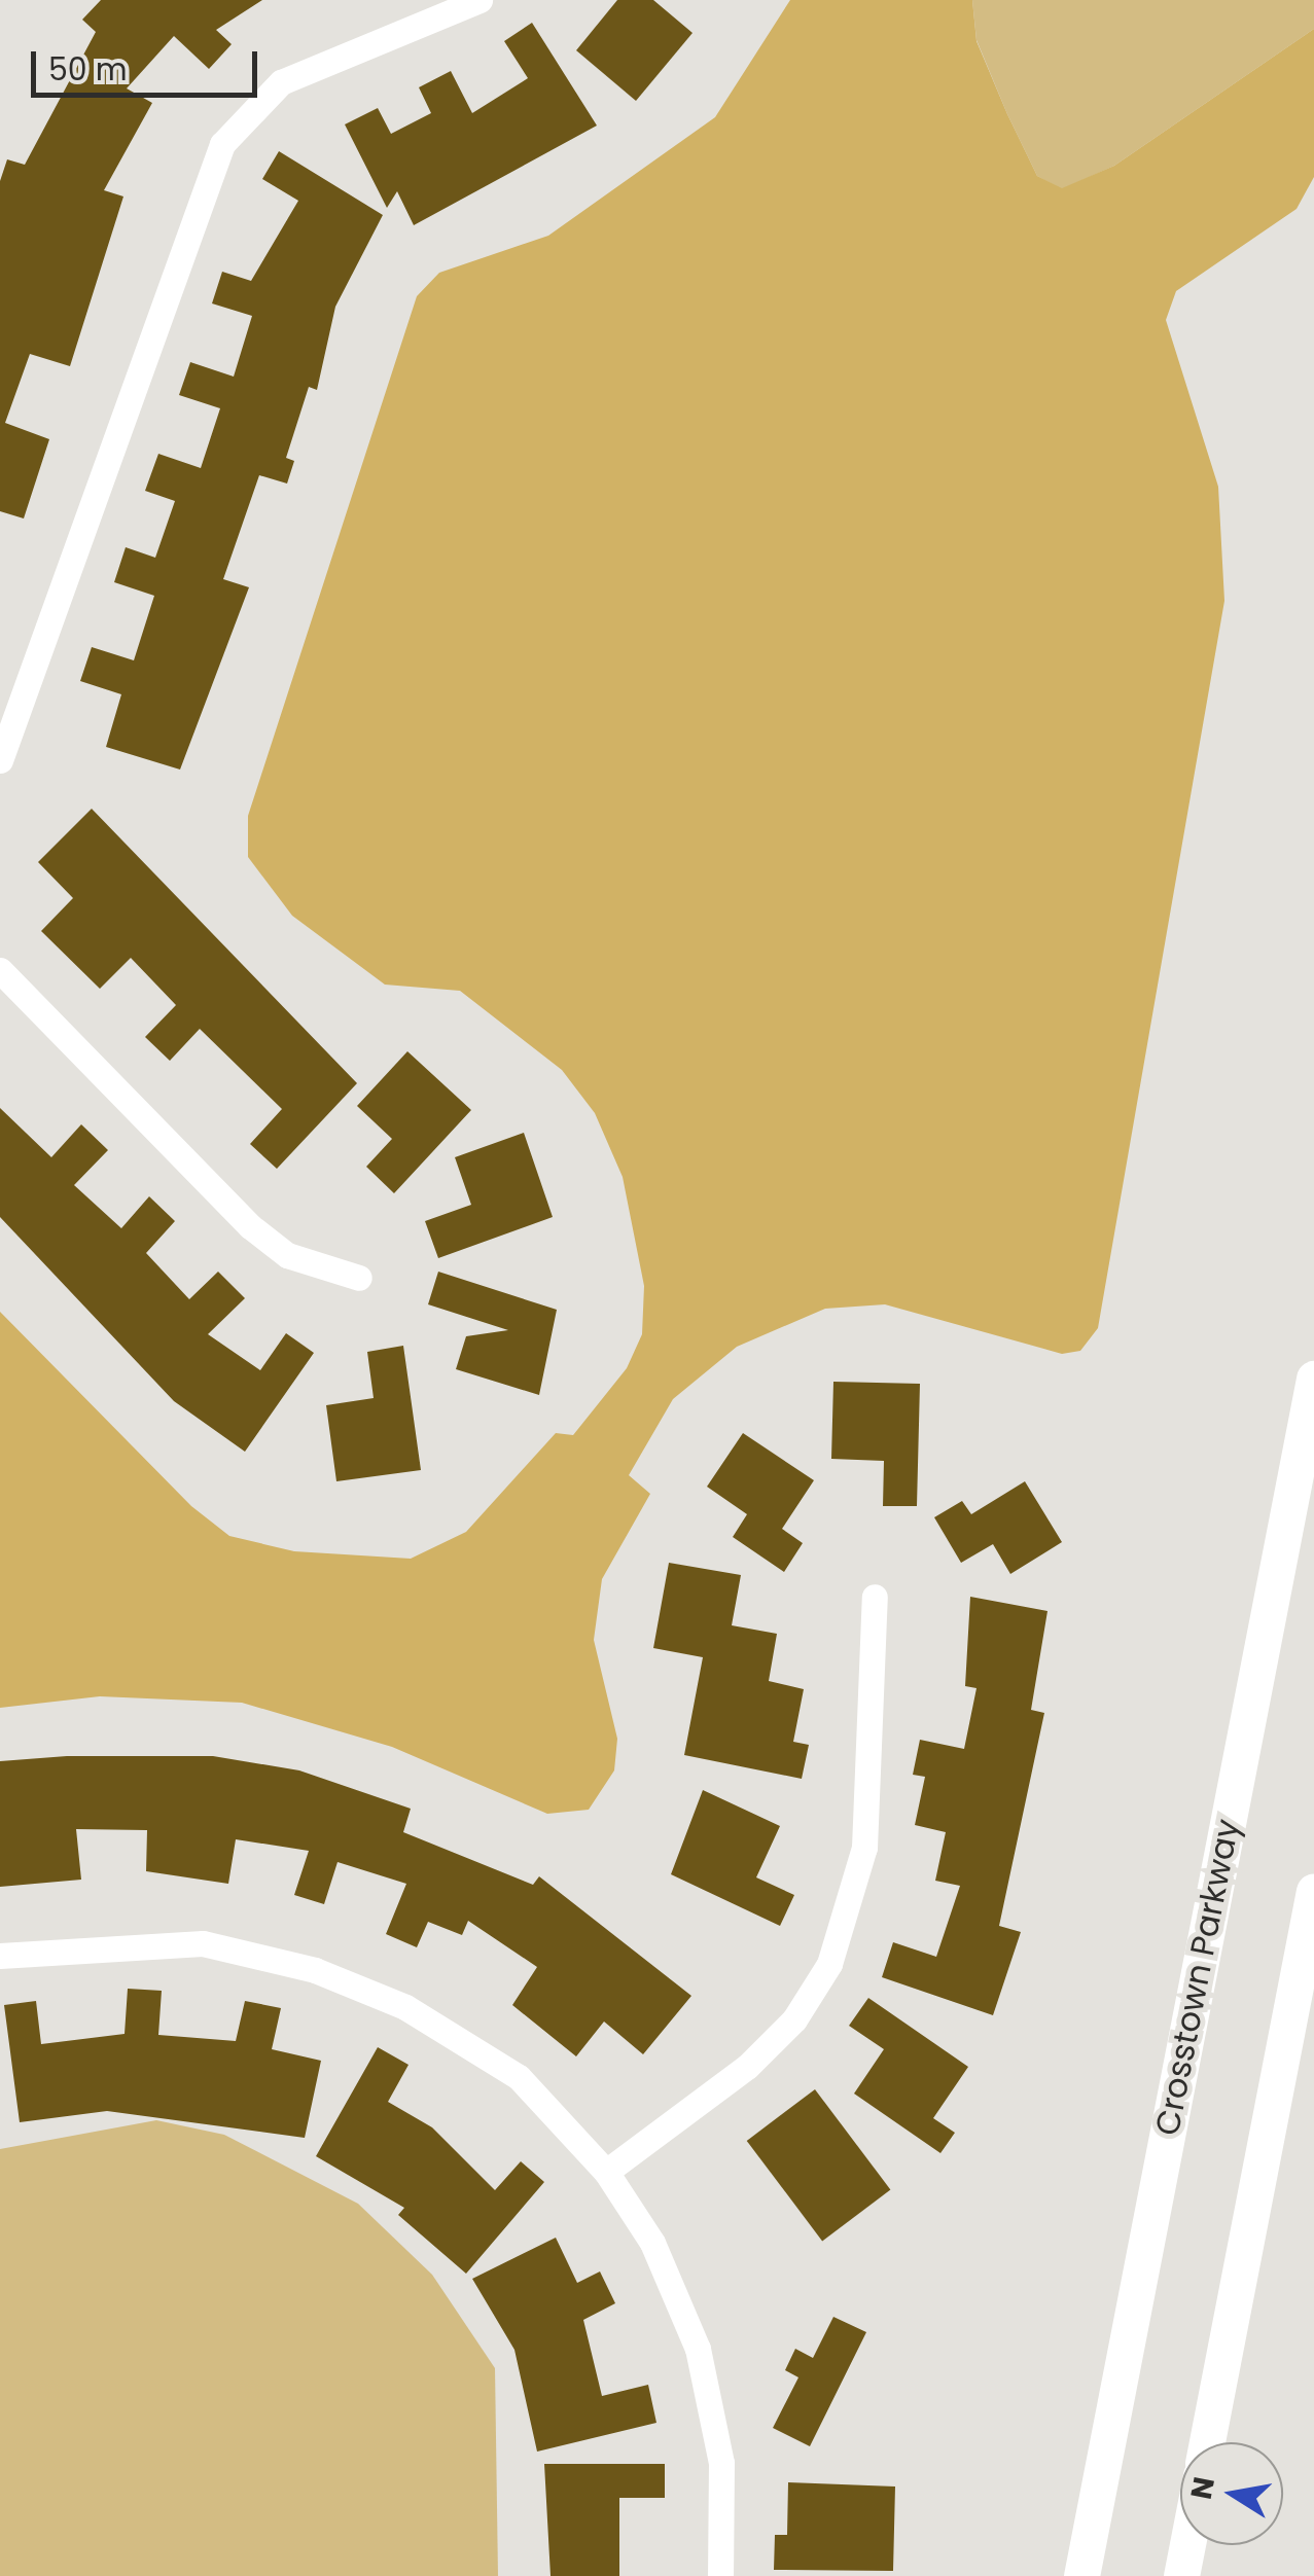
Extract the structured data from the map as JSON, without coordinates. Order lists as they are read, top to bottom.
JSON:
{
  "streets": {
    "main road": ["Crosstown Parkway"]
  },
  "scale_bar": "50 m",
  "north": "left"
}
